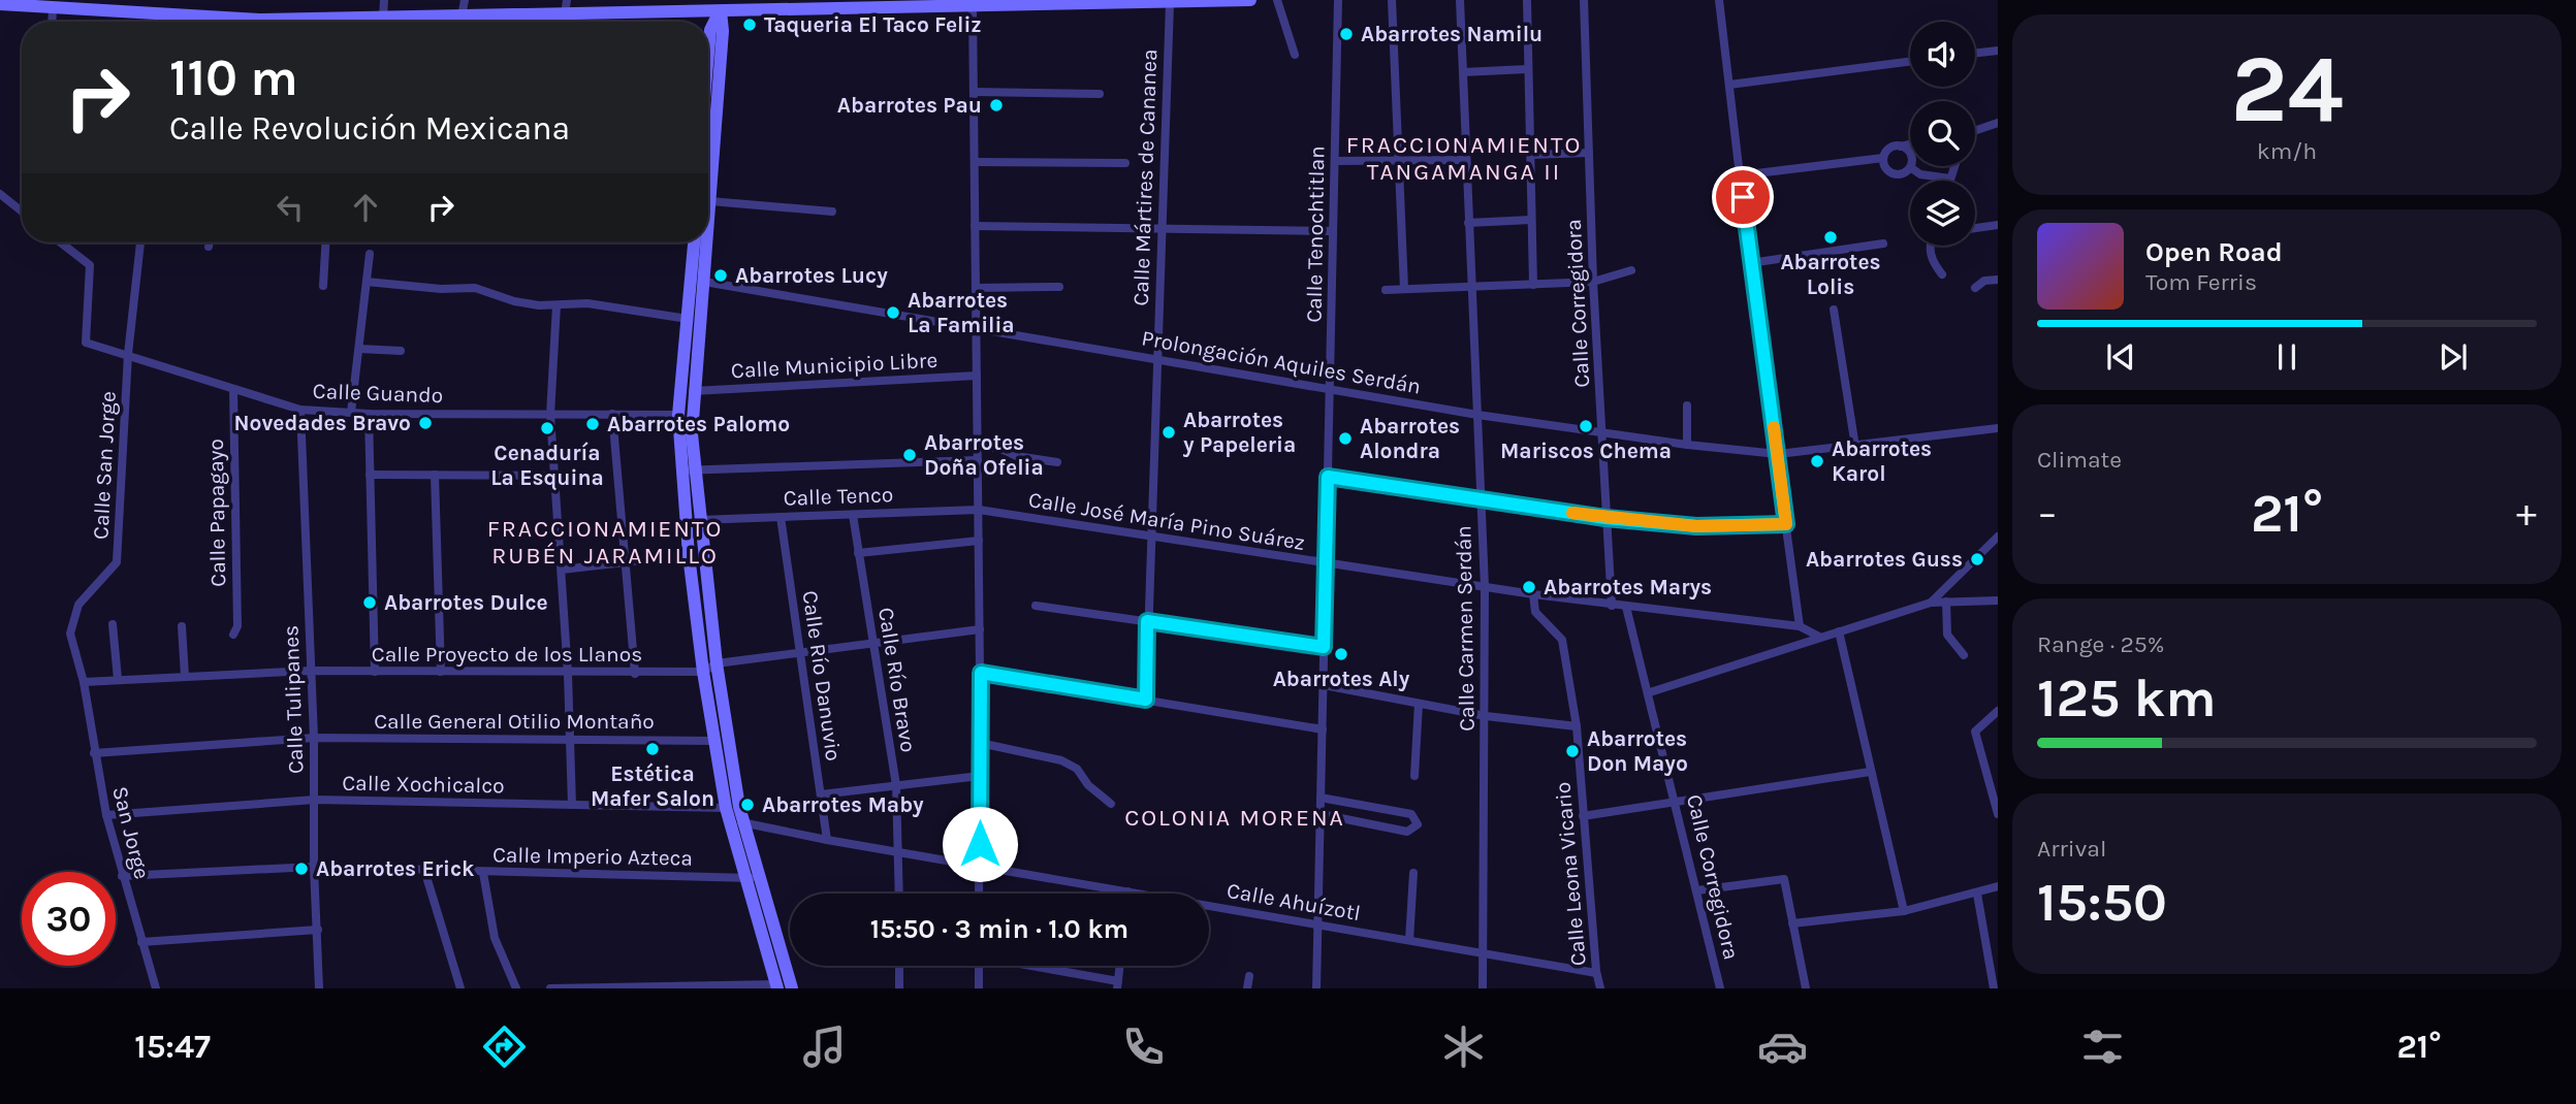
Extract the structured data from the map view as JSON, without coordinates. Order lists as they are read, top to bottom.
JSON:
{
  "streets": {
    "street": [
      "Calle Mártires de Cananea",
      "Calle Tenochtitlan",
      "Calle Corregidora",
      "Prolongación Aquiles Serdán",
      "Calle Municipio Libre",
      "Calle Guando",
      "Calle San Jorge",
      "Calle Tenco",
      "Calle Papagayo",
      "Calle José María Pino Suárez",
      "Calle Carmen Serdán",
      "Calle Proyecto de los Llanos",
      "Calle Río Danuvio",
      "Calle Río Bravo",
      "Calle Tulipanes",
      "Calle General Otilio Montaño",
      "Calle Xochicalco",
      "San Jorge",
      "Calle Imperio Azteca",
      "Calle Leona Vicario",
      "Calle Ahuízotl"
    ]
  },
  "crossings": [
    ["Calle Mártires de Cananea", "Prolongación Aquiles Serdán"],
    ["Calle Mártires de Cananea", "Calle José María Pino Suárez"],
    ["Calle Tenochtitlan", "Prolongación Aquiles Serdán"],
    ["Calle Tenochtitlan", "Calle José María Pino Suárez"],
    ["Calle Tenochtitlan", "Calle Ahuízotl"],
    ["Calle Corregidora", "Prolongación Aquiles Serdán"],
    ["Calle Corregidora", "Calle José María Pino Suárez"],
    ["Prolongación Aquiles Serdán", "Calle Carmen Serdán"],
    ["Calle Guando", "Calle San Jorge"],
    ["Calle Guando", "Calle Papagayo"],
    ["Calle Guando", "Calle Tulipanes"],
    ["Calle San Jorge", "Calle Proyecto de los Llanos"],
    ["Calle San Jorge", "San Jorge"],
    ["Calle Tenco", "Calle José María Pino Suárez"],
    ["Calle Tenco", "Calle Río Danuvio"],
    ["Calle Tenco", "Calle Río Bravo"],
    ["Calle José María Pino Suárez", "Calle Carmen Serdán"],
    ["Calle José María Pino Suárez", "Calle Leona Vicario"],
    ["Calle Carmen Serdán", "Calle Ahuízotl"],
    ["Calle Proyecto de los Llanos", "Calle Tulipanes"],
    ["Calle Proyecto de los Llanos", "San Jorge"],
    ["Calle Río Danuvio", "Calle Ahuízotl"],
    ["Calle Río Bravo", "Calle Ahuízotl"],
    ["Calle Tulipanes", "Calle General Otilio Montaño"],
    ["Calle Tulipanes", "Calle Xochicalco"],
    ["Calle Tulipanes", "Calle Imperio Azteca"],
    ["Calle General Otilio Montaño", "San Jorge"],
    ["Calle Xochicalco", "San Jorge"],
    ["San Jorge", "Calle Imperio Azteca"],
    ["Calle Leona Vicario", "Calle Ahuízotl"]
  ],
  "districts": ["FRACCIONAMIENTO TANGAMANGA II", "FRACCIONAMIENTO RUBÉN JARAMILLO", "COLONIA MORENA"],
  "places": [
    "Taqueria El Taco Feliz",
    "Abarrotes Namilu",
    "Abarrotes Pau",
    "Abarrotes Lolis",
    "Abarrotes Lucy",
    "Abarrotes La Familia",
    "Novedades Bravo",
    "Abarrotes Palomo",
    "Mariscos Chema",
    "Cenaduría La Esquina",
    "Abarrotes y Papeleria",
    "Abarrotes Alondra",
    "Abarrotes Doña Ofelia",
    "Abarrotes Karol",
    "Abarrotes Guss",
    "Abarrotes Marys",
    "Abarrotes Dulce",
    "Abarrotes Aly",
    "Estética Mafer Salon",
    "Abarrotes Don Mayo",
    "Abarrotes Maby",
    "Abarrotes Erick"
  ],
  "page": {
    "tile": [
      ["24", "km/h"],
      "Climate",
      ["Range · 25%", "125 km"],
      ["Arrival", "15:50"]
    ],
    "turn": ["110 m", "Calle Revolución Mexicana"],
    "song": ["Open Road", "Tom Ferris"],
    "heat": ["−", "21°", "+"],
    "limit": "30",
    "trip": "15:50 · 3 min · 1.0 km",
    "tabs": ["15:47", "21°"]
  }
}
